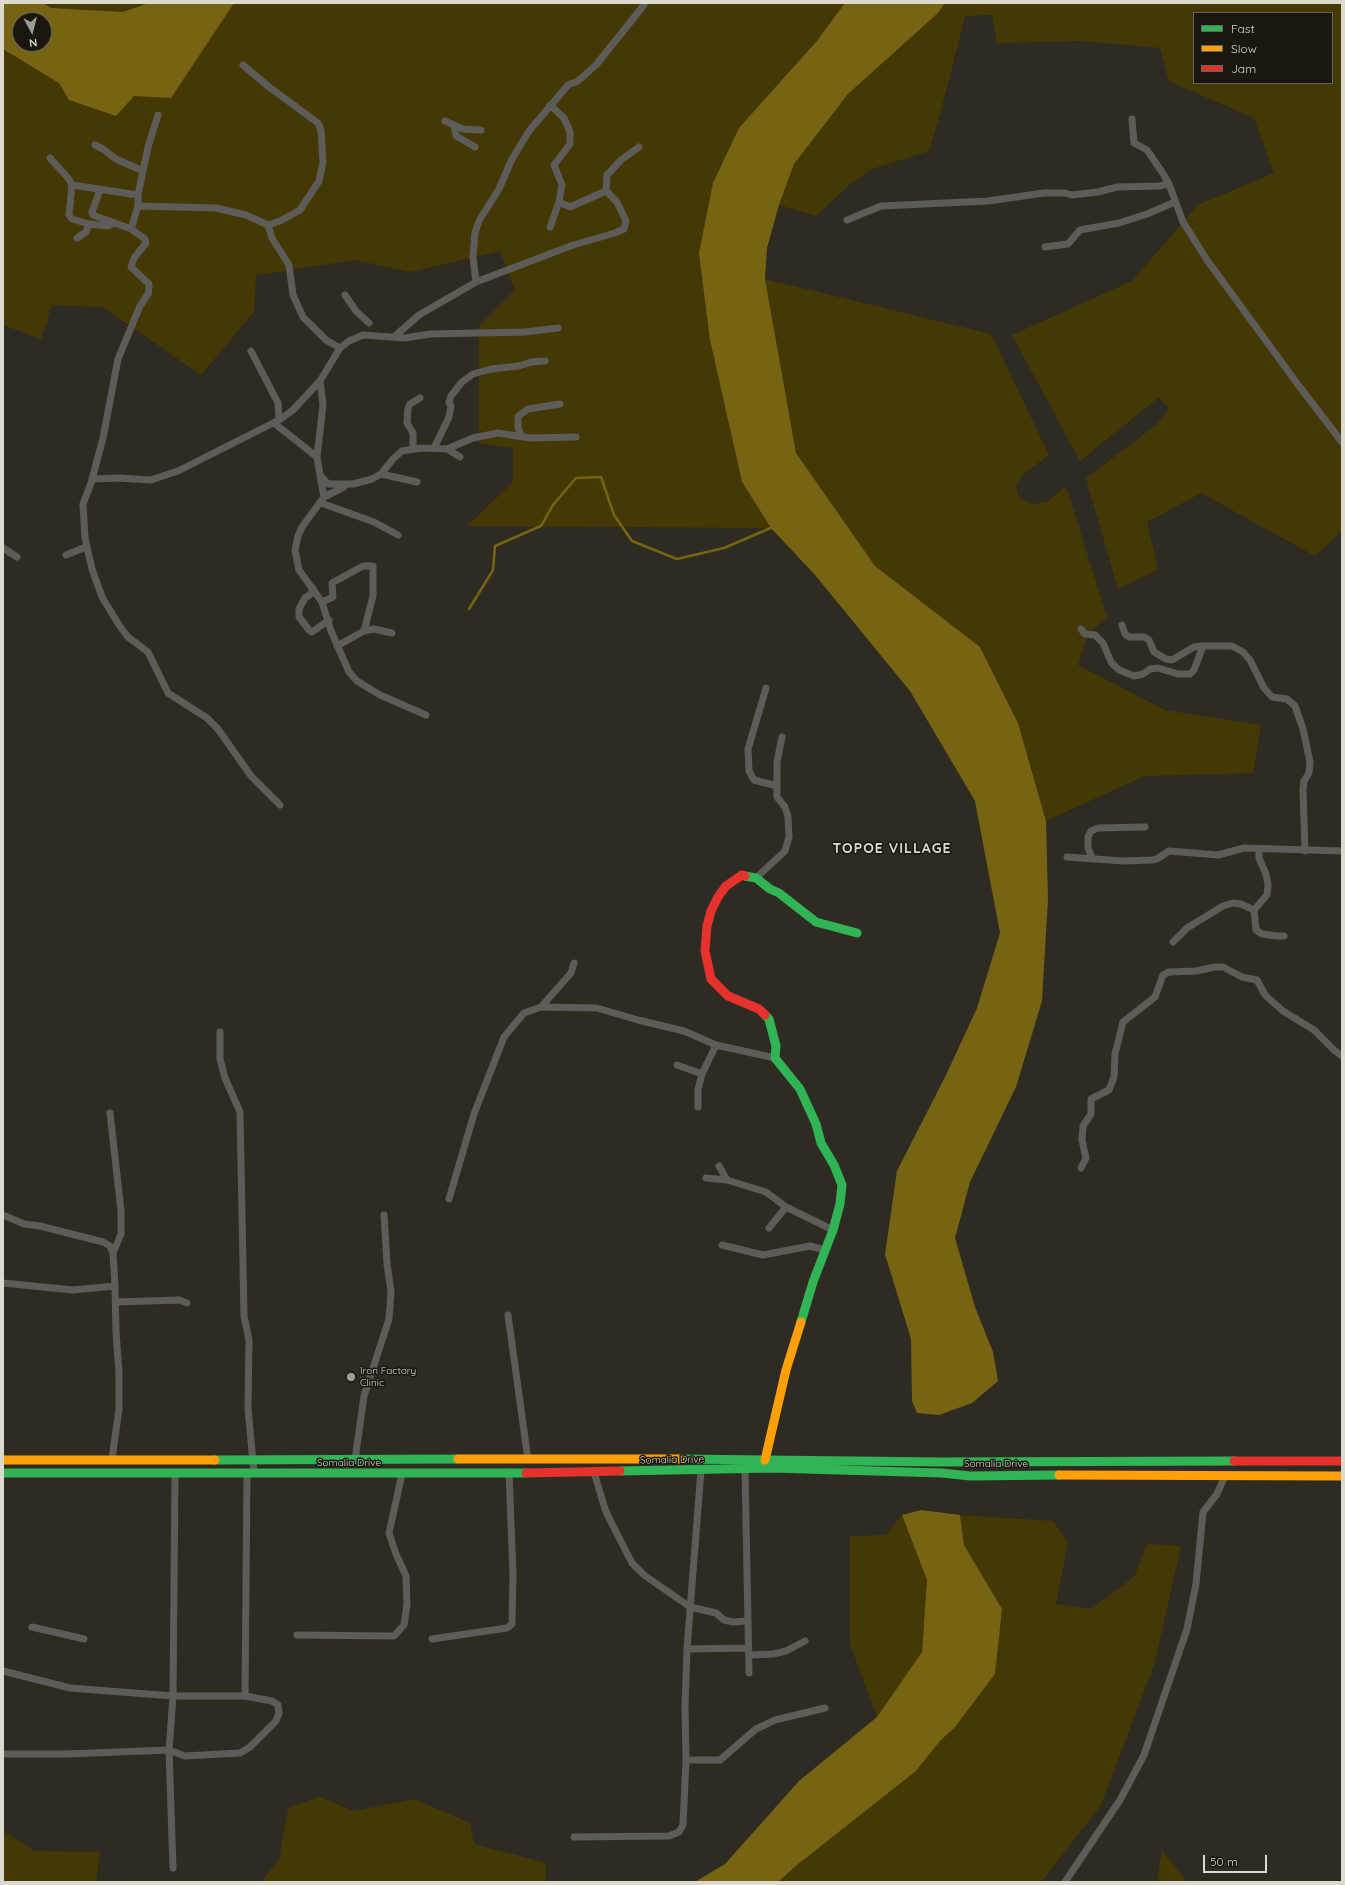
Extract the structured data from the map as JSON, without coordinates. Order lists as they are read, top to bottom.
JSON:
{
  "streets": {
    "main road": ["Somalia Drive"]
  },
  "districts": ["TOPOE VILLAGE"],
  "places": ["Iron Factory Clinic"],
  "legend": ["Fast", "Slow", "Jam"],
  "scale_bar": "50 m",
  "north": "bottom"
}
